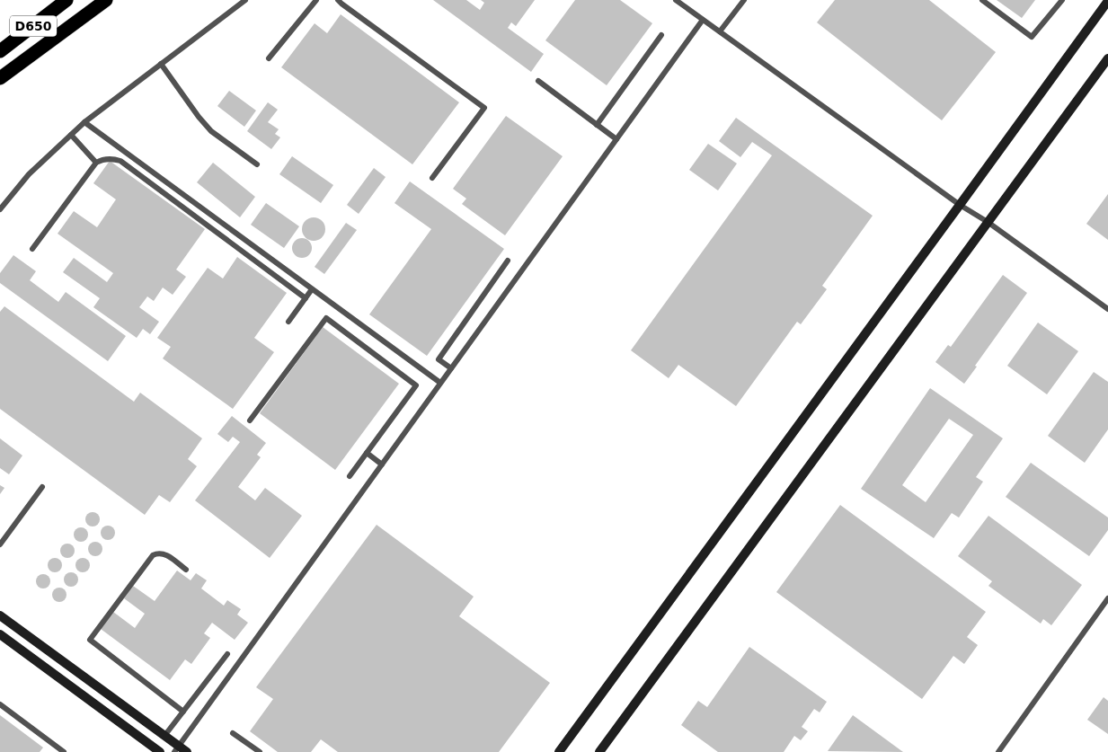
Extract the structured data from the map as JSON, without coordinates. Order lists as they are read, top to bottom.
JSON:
{
  "streets": {
    "highway": ["D650"]
  }
}
